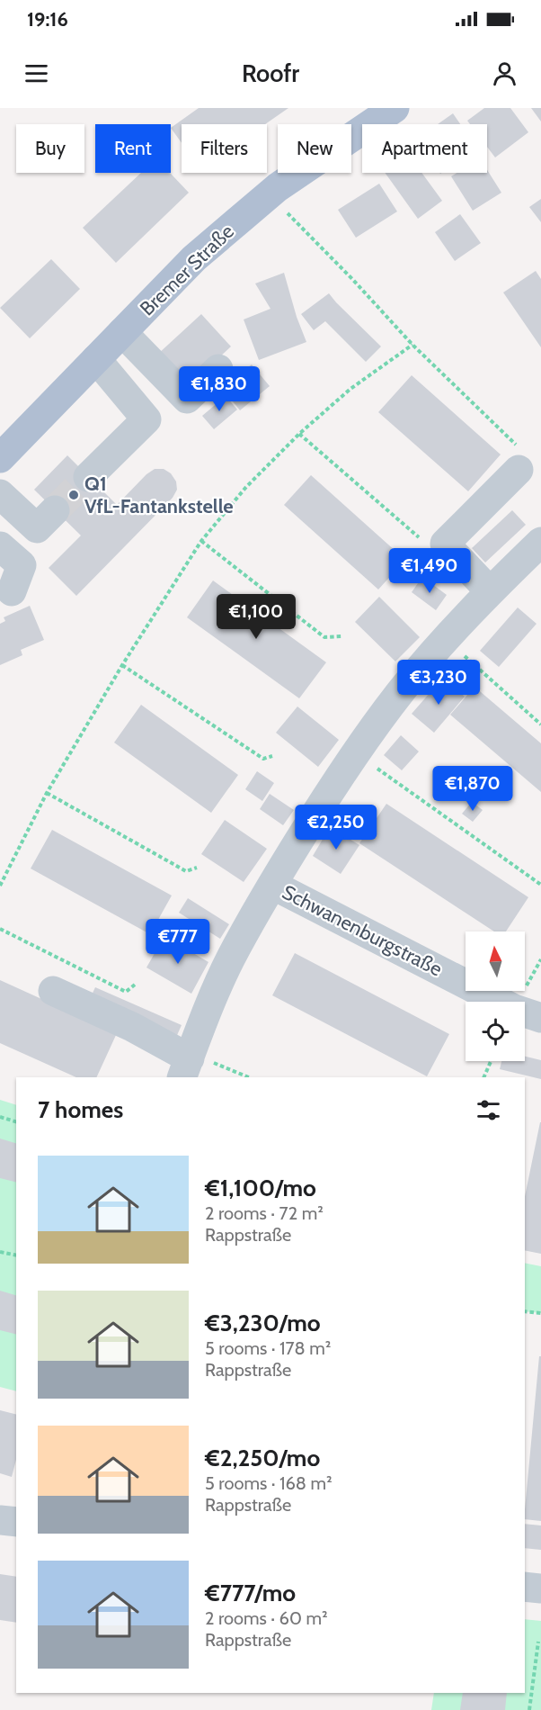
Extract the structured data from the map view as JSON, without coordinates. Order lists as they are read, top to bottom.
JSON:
{
  "streets": {
    "main road": ["Bremer Straße"],
    "street": ["Schwanenburgstraße"]
  },
  "places": ["Q1 VfL-Fantankstelle"],
  "north": "top",
  "page": {
    "status": "19:16",
    "header": "Roofr",
    "chip": [
      "Buy",
      "Rent",
      "Filters",
      "New",
      "Apartment"
    ],
    "price": [
      "€1,830",
      "€1,490",
      "€1,100",
      "€3,230",
      "€1,870",
      "€2,250",
      "€777"
    ],
    "heading": "7 homes",
    "list": [
      {
        "name": "€1,100/mo",
        "note": "2 rooms · 72 m² · Rappstraße"
      },
      {
        "name": "€3,230/mo",
        "note": "5 rooms · 178 m² · Rappstraße"
      },
      {
        "name": "€2,250/mo",
        "note": "5 rooms · 168 m² · Rappstraße"
      },
      {
        "name": "€777/mo",
        "note": "2 rooms · 60 m² · Rappstraße"
      }
    ]
  }
}
